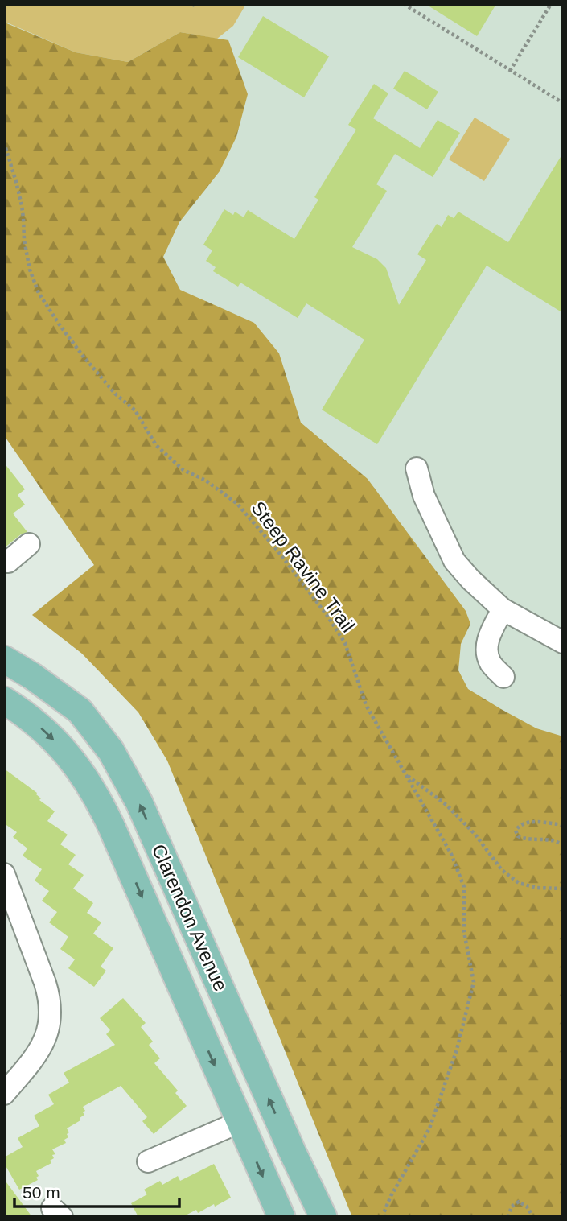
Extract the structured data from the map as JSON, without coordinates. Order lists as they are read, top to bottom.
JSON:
{
  "streets": {
    "main road": ["Clarendon Avenue"],
    "path": ["Steep Ravine Trail"]
  },
  "scale_bar": "50 m"
}
